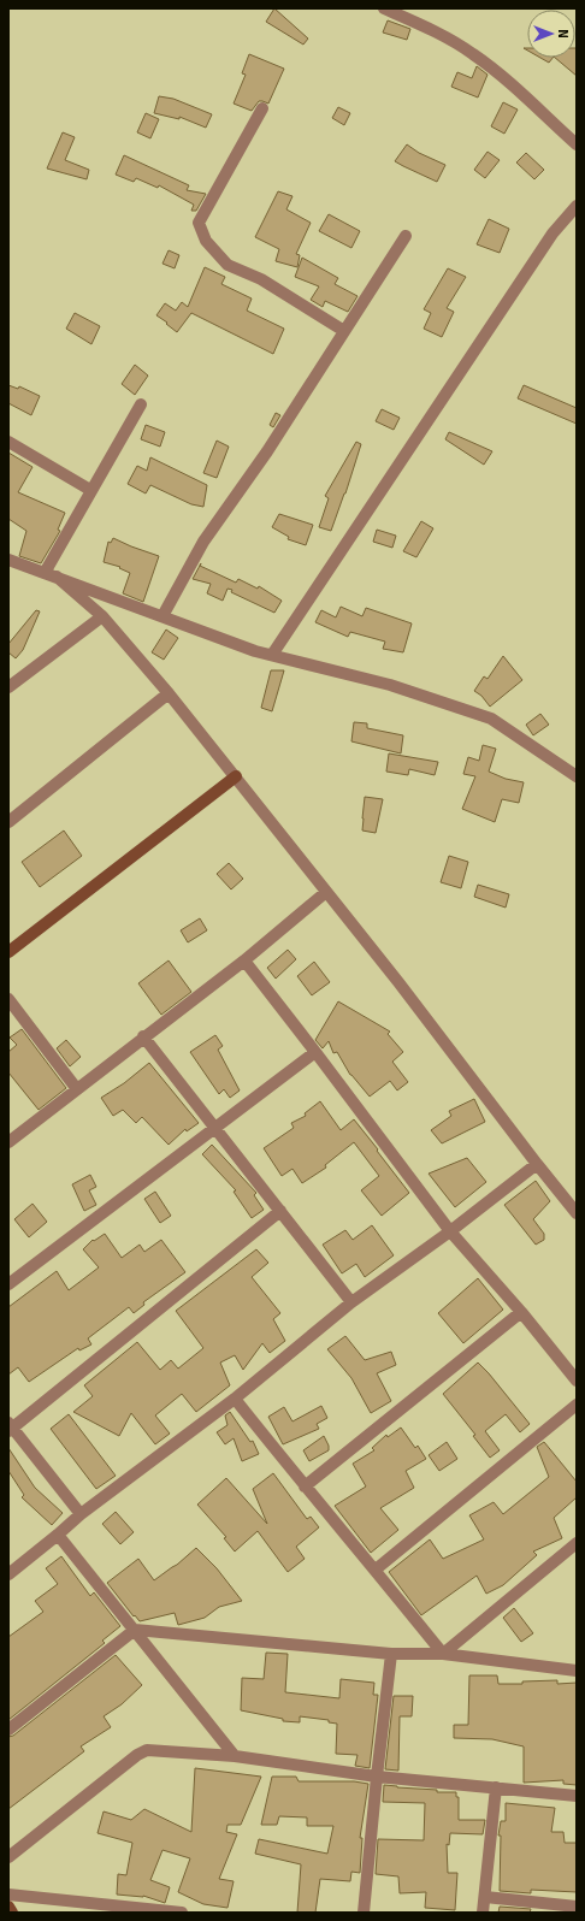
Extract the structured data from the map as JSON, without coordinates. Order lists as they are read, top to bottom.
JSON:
{
  "north": "right"
}
